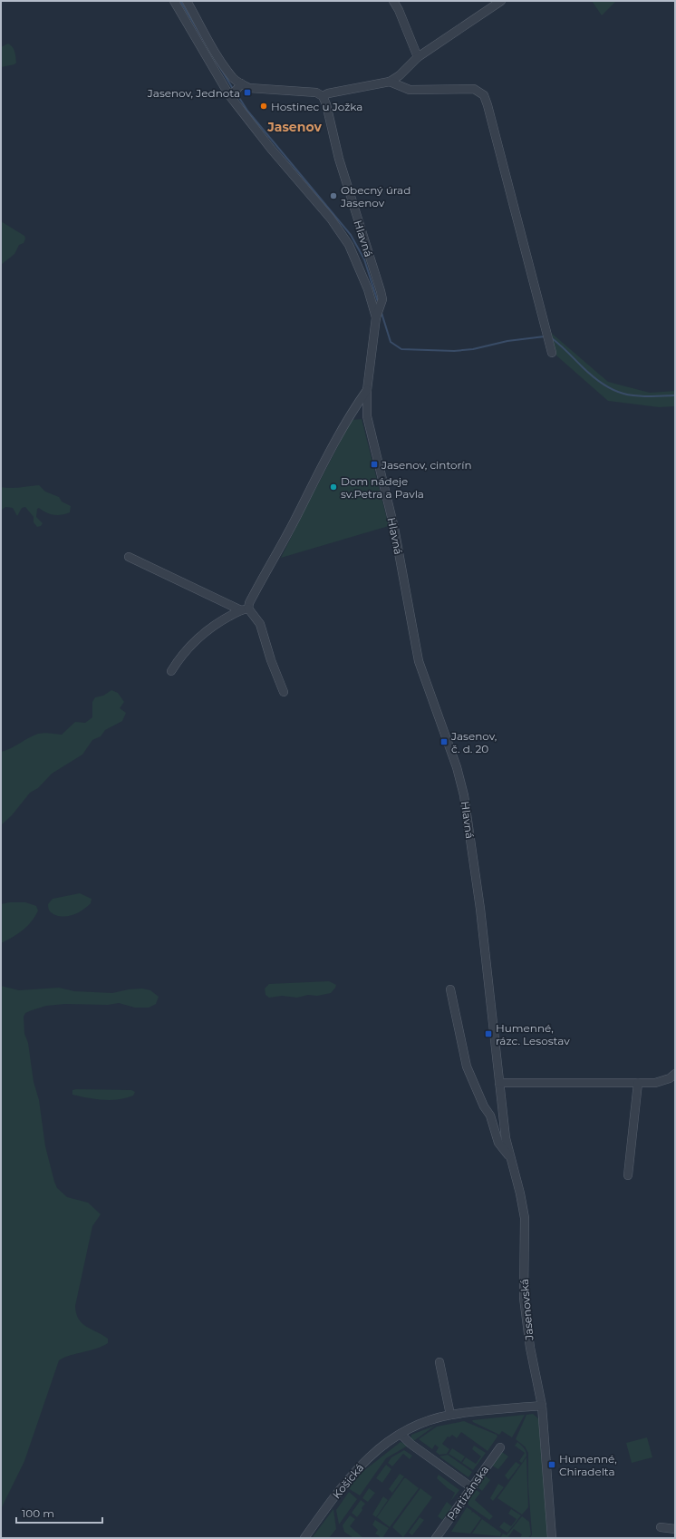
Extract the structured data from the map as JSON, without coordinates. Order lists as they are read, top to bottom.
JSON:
{
  "streets": {
    "street": [
      "Hlavná",
      "Jasenovská",
      "Košická",
      "Partizánska"
    ]
  },
  "crossings": [
    ["Hlavná", "Jasenovská"],
    ["Jasenovská", "Košická"]
  ],
  "districts": ["Jasenov"],
  "places": {
    "transit": [
      "Jasenov, Jednota",
      "Jasenov, cintorín",
      "Jasenov, č. d. 20",
      "Humenné, rázc. Lesostav",
      "Humenné, Chiradelta"
    ],
    "other": ["Hostinec u Jožka", "Obecný úrad Jasenov", "Dom nádeje sv.Petra a Pavla"]
  },
  "scale_bar": "100 m"
}
